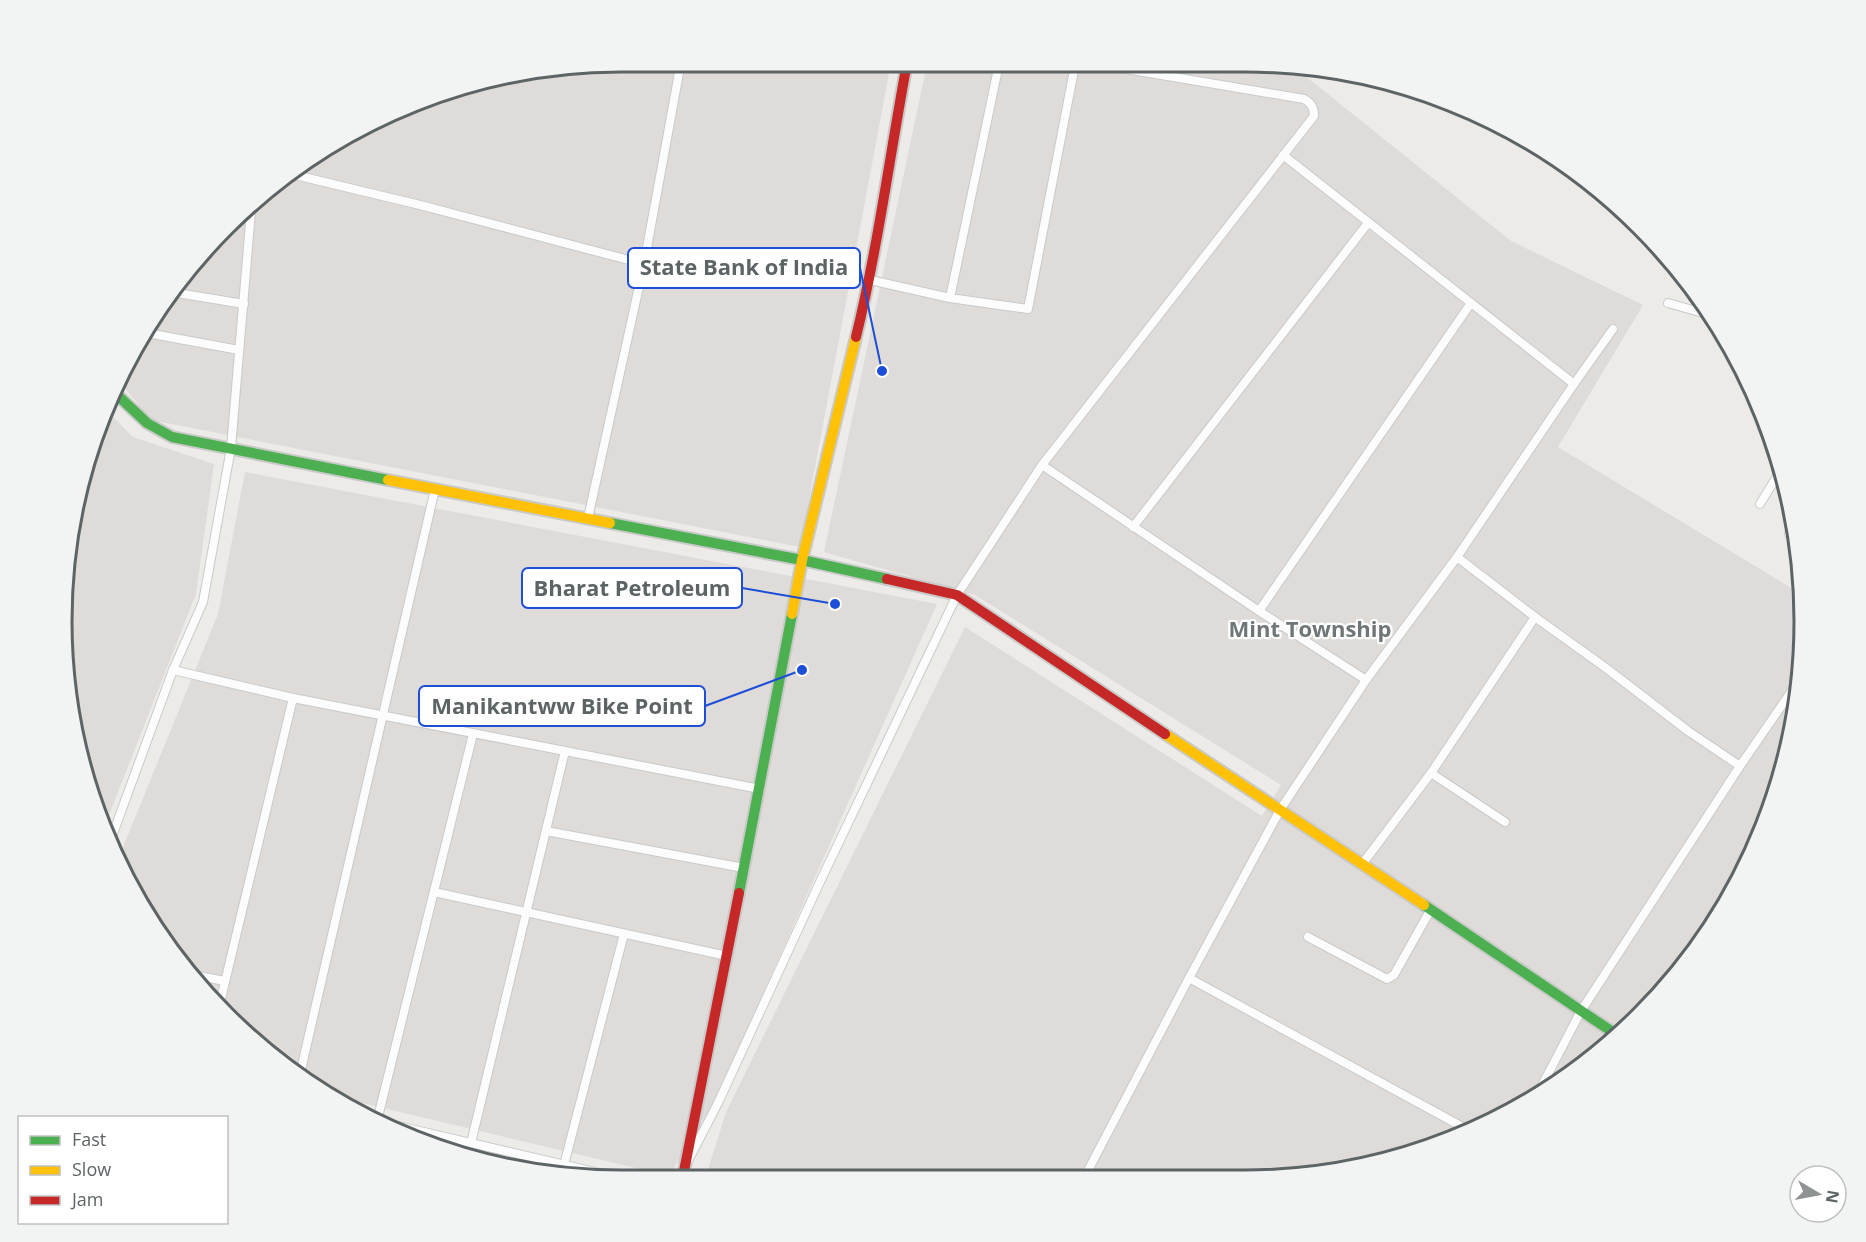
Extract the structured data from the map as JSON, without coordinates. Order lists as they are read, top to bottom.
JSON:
{
  "districts": ["Mint Township"],
  "places": ["State Bank of India", "Bharat Petroleum", "Manikantww Bike Point"],
  "legend": ["Fast", "Slow", "Jam"],
  "north": "right"
}
